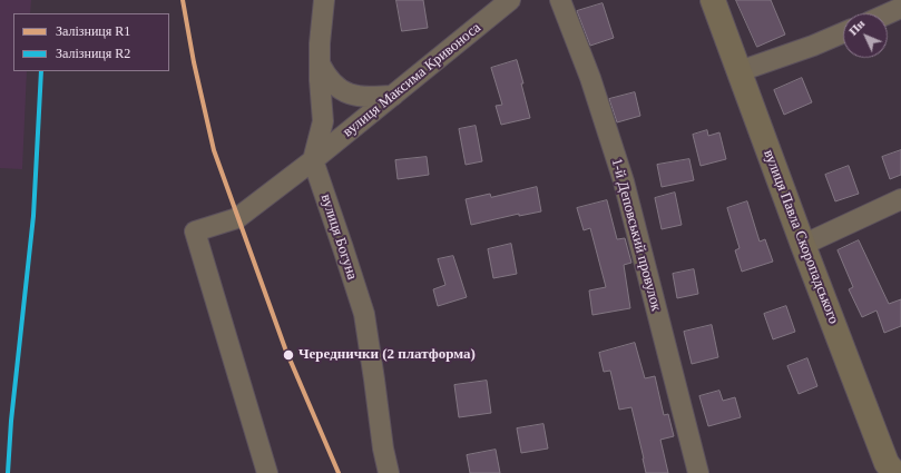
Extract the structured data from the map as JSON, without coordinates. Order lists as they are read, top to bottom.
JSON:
{
  "streets": {
    "street": [
      "вулиця Максима Кривоноса",
      "1-й Деповський провулок",
      "вулиця Богуна",
      "вулиця Павла Скоропадського"
    ]
  },
  "crossings": [
    ["вулиця Максима Кривоноса", "вулиця Богуна"]
  ],
  "places": ["Череднички (2 платформа)"],
  "lines": ["rail line R1", "rail line R2"],
  "legend": ["Залізниця R1", "Залізниця R2"],
  "north": "top left"
}
